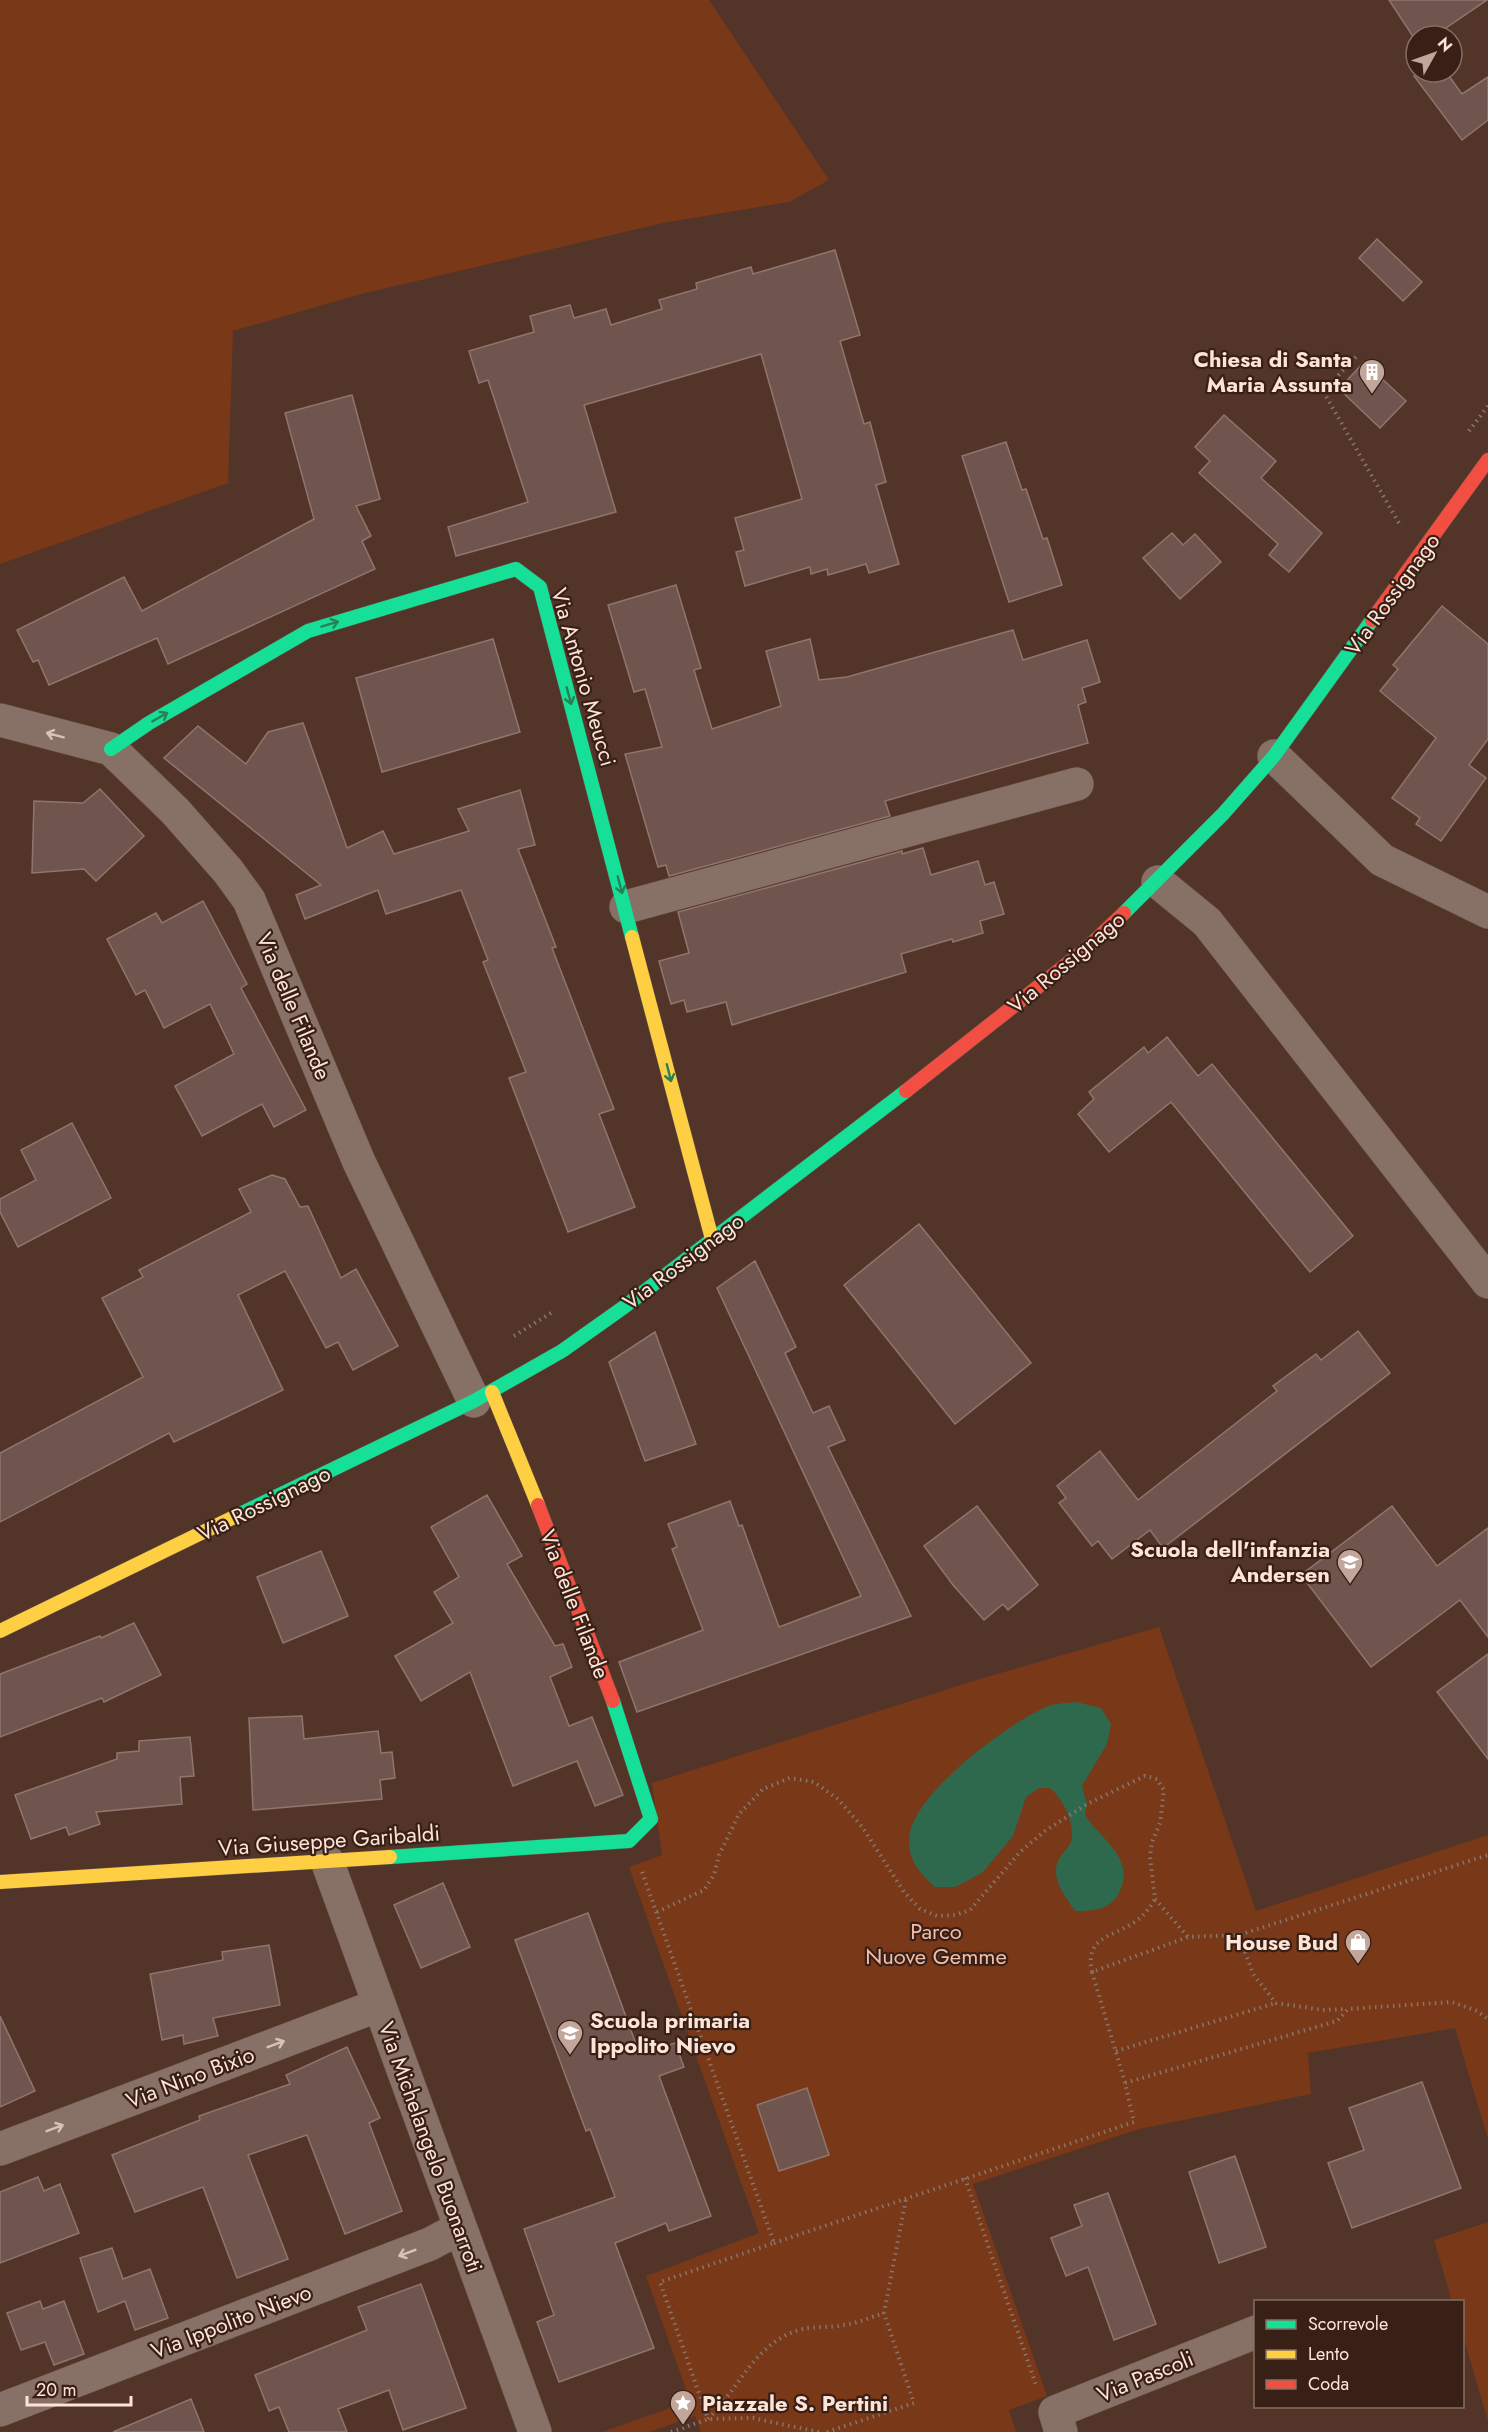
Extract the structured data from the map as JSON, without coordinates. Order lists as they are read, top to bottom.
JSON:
{
  "streets": {
    "street": [
      "Via Rossignago",
      "Via Antonio Meucci",
      "Via delle Filande",
      "Via Giuseppe Garibaldi",
      "Via Nino Bixio",
      "Via Michelangelo Buonarroti",
      "Via Ippolito Nievo",
      "Via Pascoli"
    ]
  },
  "crossings": [
    ["Via Rossignago", "Via Antonio Meucci"],
    ["Via Rossignago", "Via delle Filande"],
    ["Via Antonio Meucci", "Via delle Filande"],
    ["Via delle Filande", "Via Giuseppe Garibaldi"],
    ["Via Giuseppe Garibaldi", "Via Michelangelo Buonarroti"],
    ["Via Nino Bixio", "Via Michelangelo Buonarroti"],
    ["Via Michelangelo Buonarroti", "Via Ippolito Nievo"]
  ],
  "one_way": ["Via Nino Bixio", "Via Ippolito Nievo"],
  "parks": ["Parco Nuove Gemme"],
  "places": {
    "building": ["Chiesa di Santa Maria Assunta"],
    "school or university": ["Scuola dell'infanzia Andersen", "Scuola primaria Ippolito Nievo"],
    "shop": ["House Bud"],
    "place": ["Piazzale S. Pertini"]
  },
  "legend": ["Scorrevole", "Lento", "Coda"],
  "scale_bar": "20 m",
  "north": "top right"
}
